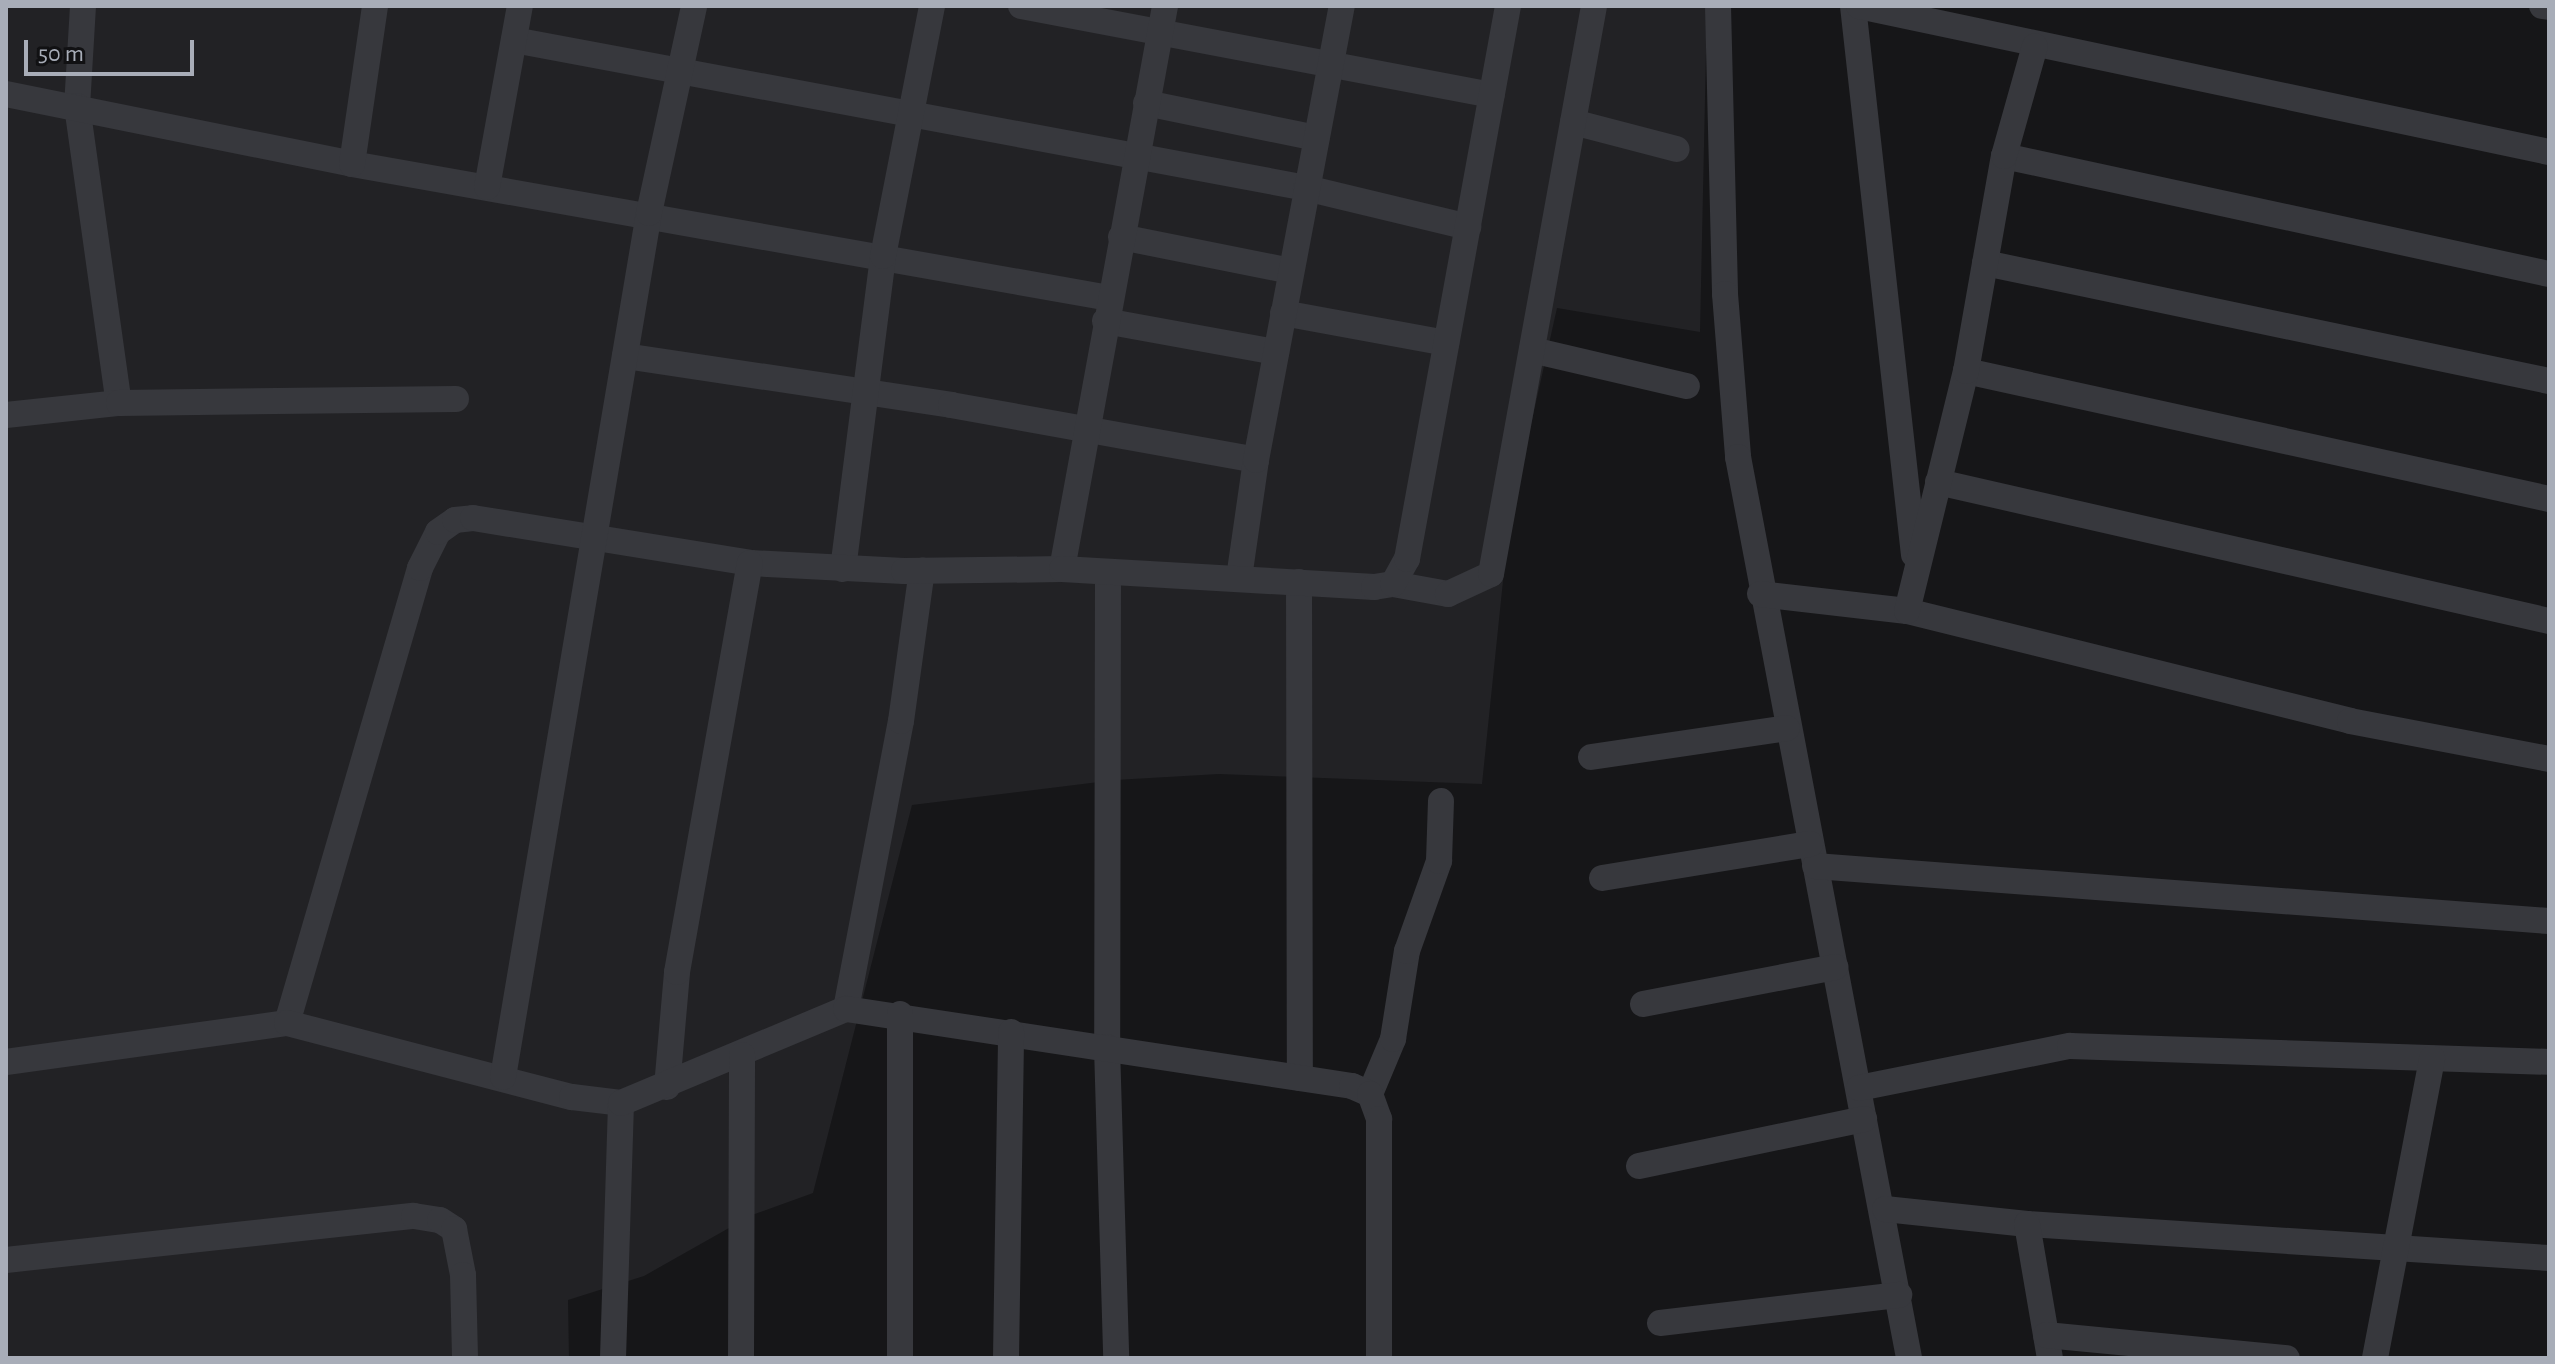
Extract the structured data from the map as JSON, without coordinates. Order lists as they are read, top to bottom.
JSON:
{
  "scale_bar": "50 m"
}
